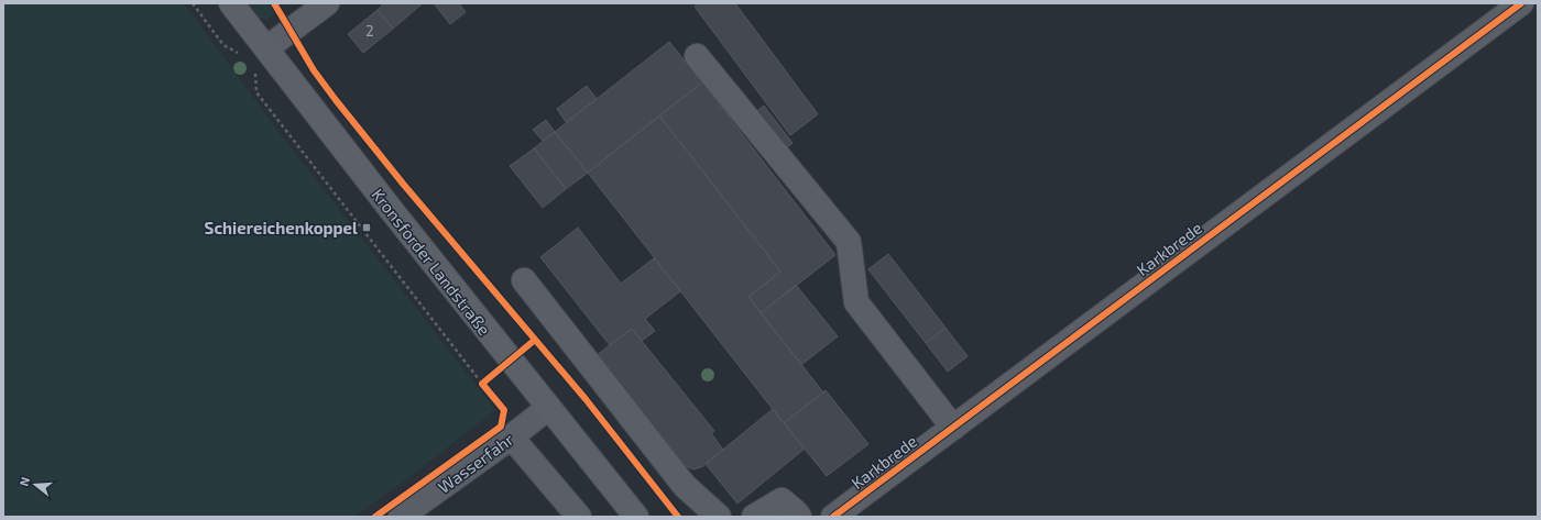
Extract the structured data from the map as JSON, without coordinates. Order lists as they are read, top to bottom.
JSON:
{
  "streets": {
    "main road": ["Kronsforder Landstraße"],
    "street": ["Karkbrede", "Wasserfahr"]
  },
  "crossings": [
    ["Kronsforder Landstraße", "Wasserfahr"]
  ],
  "places": {
    "transit": ["Schiereichenkoppel"]
  },
  "house_numbers": ["2"],
  "north": "left"
}
